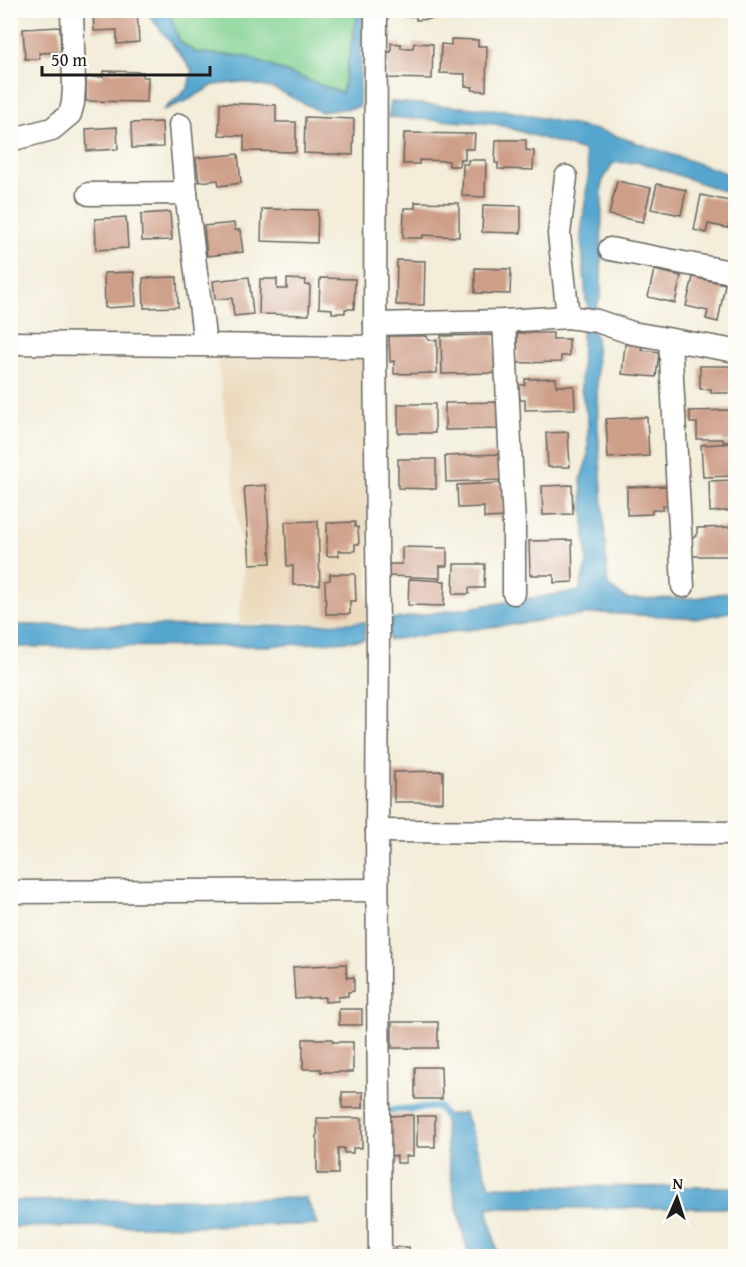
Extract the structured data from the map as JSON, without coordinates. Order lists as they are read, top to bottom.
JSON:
{
  "scale_bar": "50 m",
  "north": "top"
}
